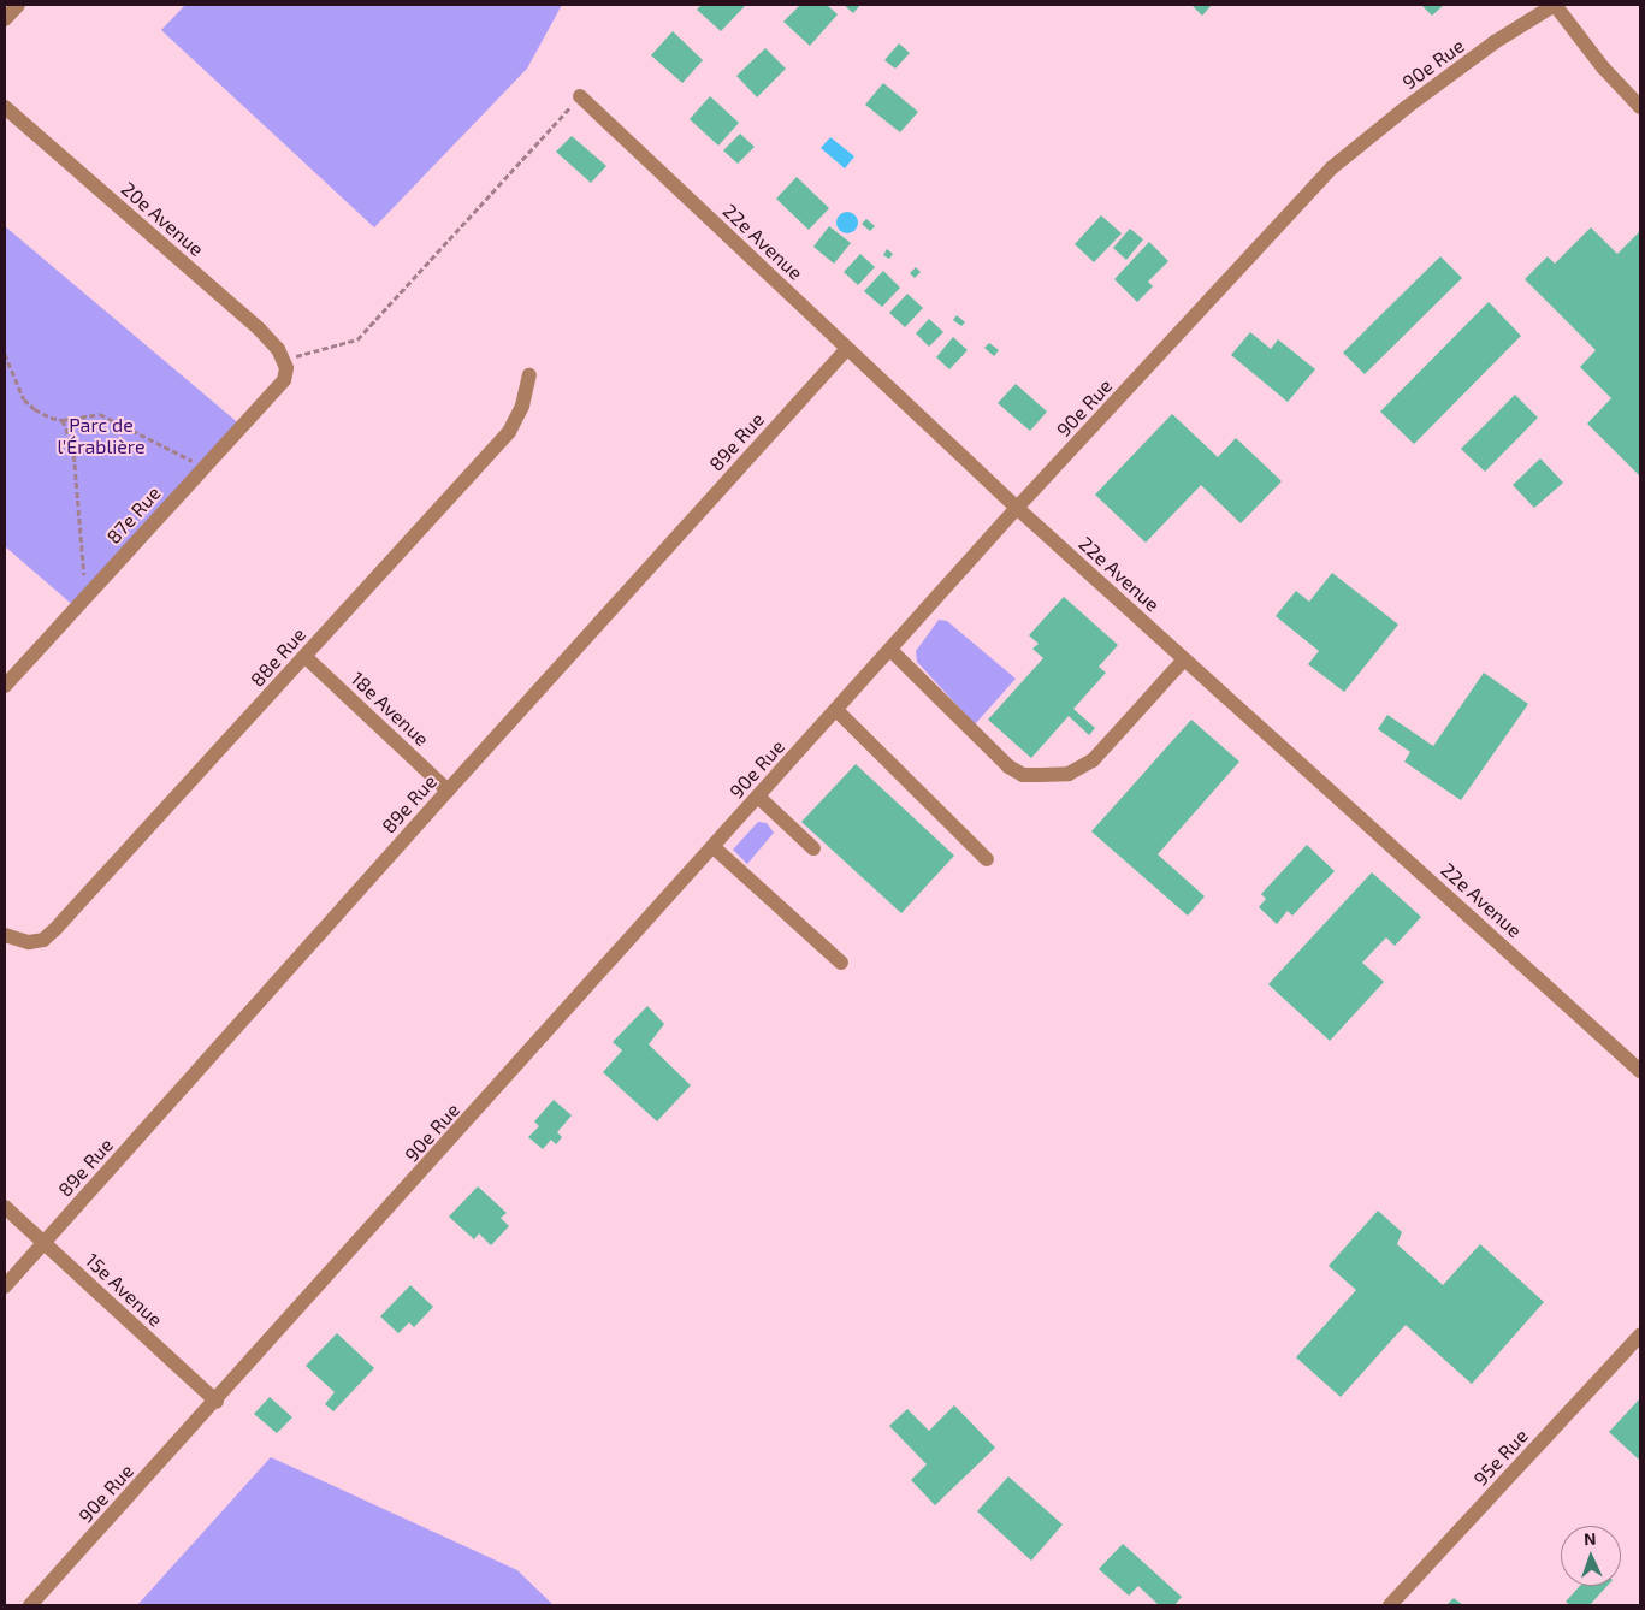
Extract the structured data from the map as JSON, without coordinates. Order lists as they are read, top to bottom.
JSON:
{
  "streets": {
    "street": [
      "90e Rue",
      "20e Avenue",
      "22e Avenue",
      "89e Rue",
      "87e Rue",
      "88e Rue",
      "18e Avenue",
      "15e Avenue",
      "95e Rue"
    ]
  },
  "crossings": [
    ["90e Rue", "22e Avenue"],
    ["90e Rue", "15e Avenue"],
    ["20e Avenue", "87e Rue"],
    ["22e Avenue", "89e Rue"],
    ["89e Rue", "18e Avenue"],
    ["89e Rue", "15e Avenue"],
    ["88e Rue", "18e Avenue"]
  ],
  "parks": ["Parc de l'Érablière"],
  "north": "top"
}
